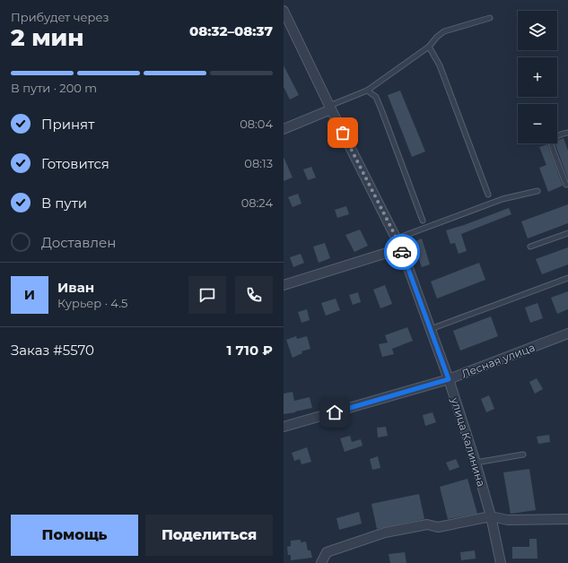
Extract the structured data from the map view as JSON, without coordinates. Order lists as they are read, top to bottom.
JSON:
{
  "streets": {
    "street": ["Лесная улица", "улица Калинина"]
  },
  "crossings": [
    ["Лесная улица", "улица Калинина"]
  ],
  "page": {
    "heading": ["2 мин", "Прибудет через", "08:32–08:37"],
    "panel": [
      "Иван",
      "Курьер · 4.5",
      "Заказ #5570",
      "1 710 ₽"
    ],
    "map_buttons": ["+", "−"],
    "bar": "В пути · 200 m",
    "list": [
      ["Принят", "08:04"],
      ["Готовится", "08:13"],
      ["В пути", "08:24"],
      "Доставлен"
    ],
    "round": "И",
    "buttons": ["Помощь", "Поделиться"]
  }
}
